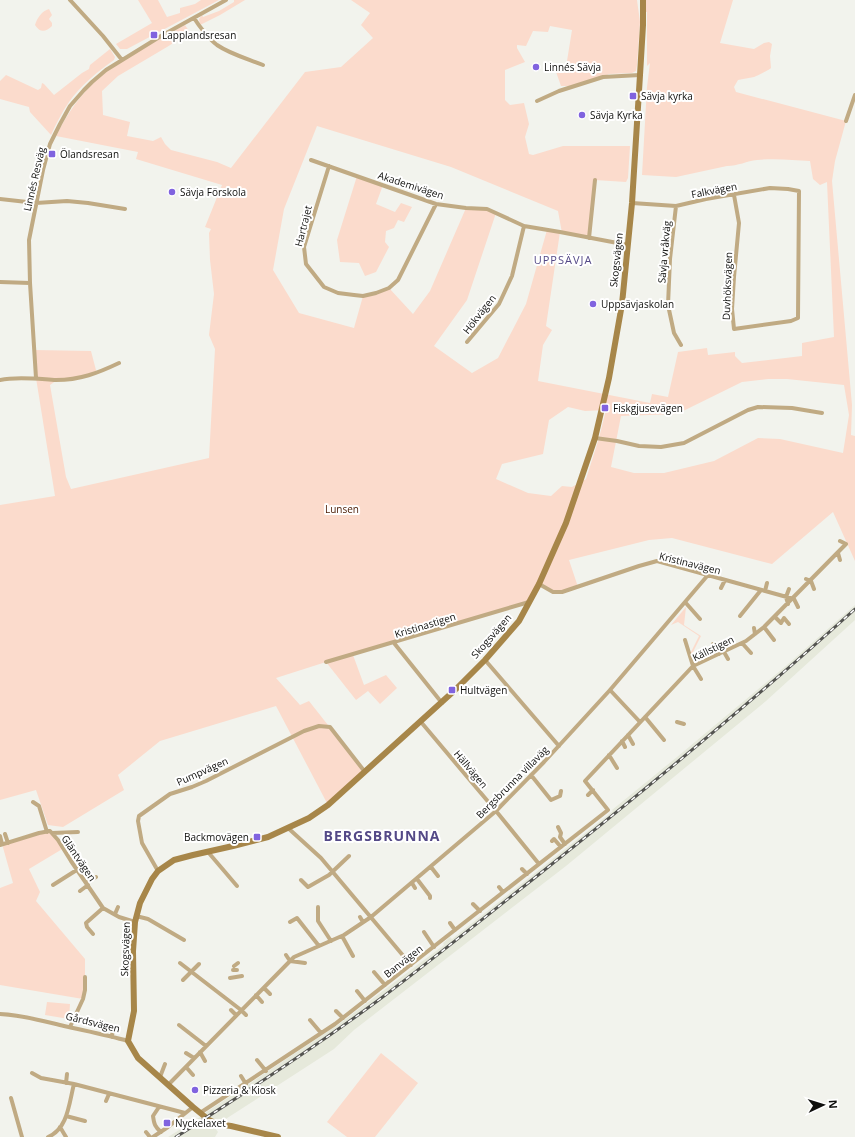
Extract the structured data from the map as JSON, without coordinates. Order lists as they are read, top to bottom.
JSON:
{
  "streets": {
    "street": [
      "Linnés Resväg",
      "Akademivägen",
      "Falkvägen",
      "Hartrajet",
      "Sävja vråkväg",
      "Skogsvägen",
      "Duvhöksvägen",
      "Hökvägen",
      "Kristinavägen",
      "Kristinastigen",
      "Källstigen",
      "Hällvägen",
      "Pumpvägen",
      "Bergsbrunna villaväg",
      "Gläntvägen",
      "Banvägen",
      "Gårdsvägen"
    ]
  },
  "crossings": [
    ["Akademivägen", "Hartrajet"],
    ["Akademivägen", "Skogsvägen"],
    ["Akademivägen", "Hökvägen"],
    ["Falkvägen", "Sävja vråkväg"],
    ["Falkvägen", "Skogsvägen"],
    ["Falkvägen", "Duvhöksvägen"],
    ["Skogsvägen", "Kristinavägen"],
    ["Skogsvägen", "Kristinastigen"],
    ["Skogsvägen", "Hällvägen"],
    ["Skogsvägen", "Pumpvägen"],
    ["Skogsvägen", "Gläntvägen"],
    ["Skogsvägen", "Gårdsvägen"],
    ["Kristinavägen", "Källstigen"],
    ["Kristinavägen", "Bergsbrunna villaväg"],
    ["Hällvägen", "Bergsbrunna villaväg"],
    ["Hällvägen", "Banvägen"],
    ["Bergsbrunna villaväg", "Gårdsvägen"],
    ["Banvägen", "Gårdsvägen"]
  ],
  "districts": ["UPPSÄVJA", "BERGSBRUNNA"],
  "parks": ["Lunsen"],
  "places": {
    "transit": [
      "Lapplandsresan",
      "Sävja kyrka",
      "Ölandsresan",
      "Fiskgjusevägen",
      "Hultvägen",
      "Backmovägen",
      "Nyckelaxet"
    ],
    "other": [
      "Linnés Sävja",
      "Sävja Kyrka",
      "Sävja Förskola",
      "Uppsävjaskolan",
      "Pizzeria & Kiosk"
    ]
  },
  "north": "right"
}
